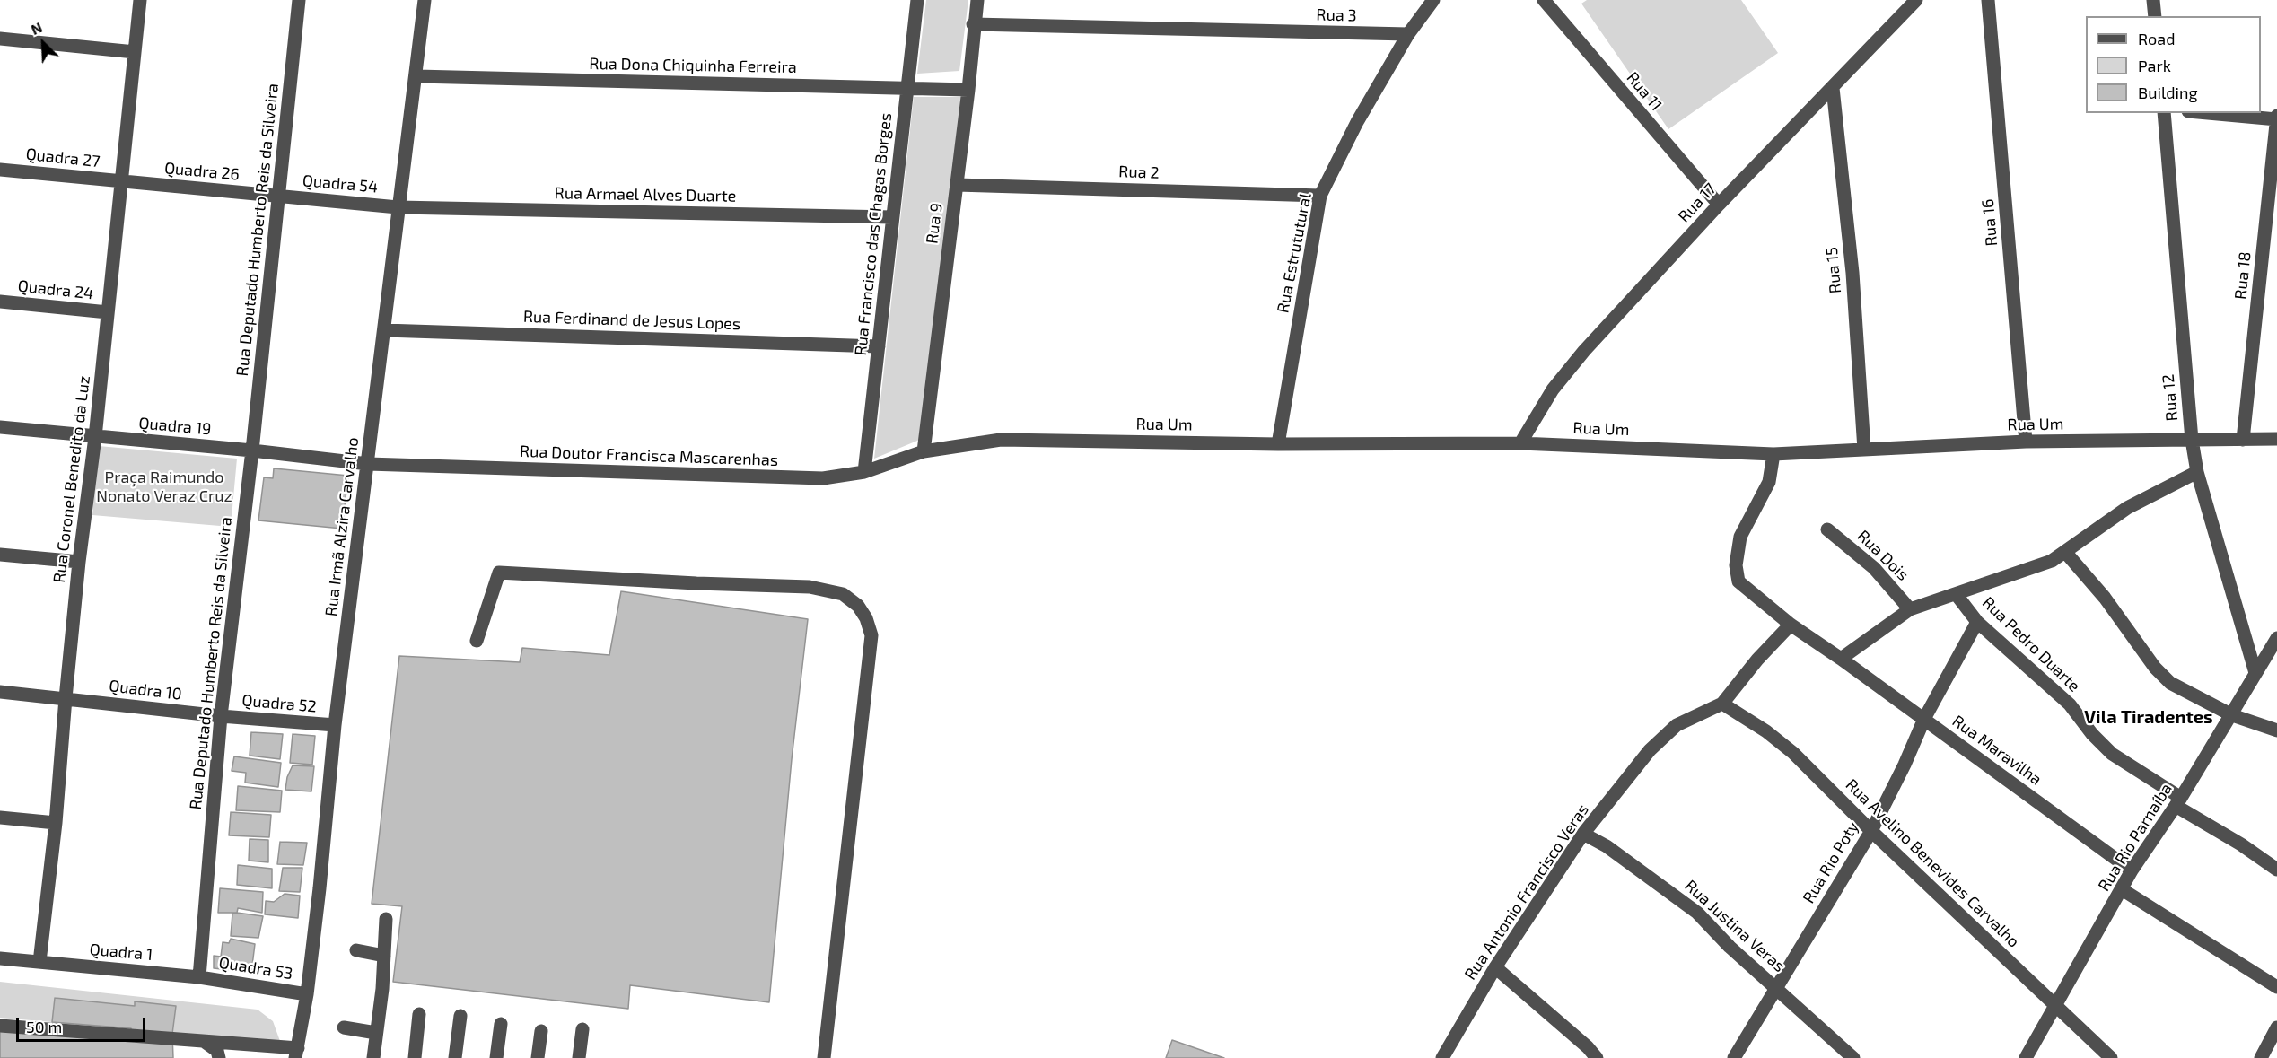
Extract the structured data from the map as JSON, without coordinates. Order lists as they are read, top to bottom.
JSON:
{
  "streets": {
    "street": [
      "Rua 3",
      "Rua Dona Chiquinha Ferreira",
      "Rua 11",
      "Quadra 27",
      "Quadra 26",
      "Rua 2",
      "Quadra 54",
      "Rua Armael Alves Duarte",
      "Rua 17",
      "Rua 16",
      "Rua 9",
      "Rua Deputado Humberto Reis da Silveira",
      "Rua Francisco das Chagas Borges",
      "Rua Estrututural",
      "Rua 15",
      "Rua 18",
      "Quadra 24",
      "Rua Ferdinand de Jesus Lopes",
      "Rua 12",
      "Rua Um",
      "Quadra 19",
      "Rua Doutor Francisca Mascarenhas",
      "Rua Coronel Benedito da Luz",
      "Rua Irmã Alzira Carvalho",
      "Rua Dois",
      "Rua Pedro Duarte",
      "Quadra 10",
      "Quadra 52",
      "Rua Maravilha",
      "Rua Rio Parnaíba",
      "Rua Rio Poty",
      "Rua Avelino Benevides Carvalho",
      "Rua Antonio Francisco Veras",
      "Rua Justina Veras",
      "Quadra 1",
      "Quadra 53"
    ]
  },
  "crossings": [
    ["Rua 3", "Rua 9"],
    ["Rua 3", "Rua Estrututural"],
    ["Rua Dona Chiquinha Ferreira", "Rua 9"],
    ["Rua Dona Chiquinha Ferreira", "Rua Francisco das Chagas Borges"],
    ["Rua Dona Chiquinha Ferreira", "Rua Irmã Alzira Carvalho"],
    ["Rua 11", "Rua 17"],
    ["Quadra 27", "Quadra 26"],
    ["Quadra 27", "Rua Coronel Benedito da Luz"],
    ["Quadra 26", "Quadra 54"],
    ["Quadra 26", "Rua Deputado Humberto Reis da Silveira"],
    ["Quadra 26", "Rua Coronel Benedito da Luz"],
    ["Rua 2", "Rua 9"],
    ["Rua 2", "Rua Estrututural"],
    ["Quadra 54", "Rua Armael Alves Duarte"],
    ["Quadra 54", "Rua Deputado Humberto Reis da Silveira"],
    ["Quadra 54", "Rua Irmã Alzira Carvalho"],
    ["Rua Armael Alves Duarte", "Rua Francisco das Chagas Borges"],
    ["Rua Armael Alves Duarte", "Rua Irmã Alzira Carvalho"],
    ["Rua 17", "Rua 15"],
    ["Rua 17", "Rua Um"],
    ["Rua 16", "Rua Um"],
    ["Rua 9", "Rua Um"],
    ["Rua 9", "Rua Doutor Francisca Mascarenhas"],
    ["Rua Deputado Humberto Reis da Silveira", "Quadra 19"],
    ["Rua Deputado Humberto Reis da Silveira", "Quadra 10"],
    ["Rua Deputado Humberto Reis da Silveira", "Quadra 52"],
    ["Rua Deputado Humberto Reis da Silveira", "Quadra 1"],
    ["Rua Deputado Humberto Reis da Silveira", "Quadra 53"],
    ["Rua Francisco das Chagas Borges", "Rua Ferdinand de Jesus Lopes"],
    ["Rua Francisco das Chagas Borges", "Rua Doutor Francisca Mascarenhas"],
    ["Rua Estrututural", "Rua Um"],
    ["Rua 15", "Rua Um"],
    ["Rua 18", "Rua Um"],
    ["Quadra 24", "Rua Coronel Benedito da Luz"],
    ["Rua Ferdinand de Jesus Lopes", "Rua Irmã Alzira Carvalho"],
    ["Rua 12", "Rua Um"],
    ["Rua 12", "Rua Rio Parnaíba"],
    ["Rua Um", "Rua Doutor Francisca Mascarenhas"],
    ["Quadra 19", "Rua Coronel Benedito da Luz"],
    ["Rua Doutor Francisca Mascarenhas", "Rua Irmã Alzira Carvalho"],
    ["Rua Coronel Benedito da Luz", "Quadra 10"],
    ["Rua Coronel Benedito da Luz", "Quadra 1"],
    ["Rua Irmã Alzira Carvalho", "Quadra 52"],
    ["Rua Irmã Alzira Carvalho", "Quadra 53"],
    ["Rua Pedro Duarte", "Rua Rio Parnaíba"],
    ["Rua Pedro Duarte", "Rua Rio Poty"],
    ["Quadra 10", "Quadra 52"],
    ["Rua Maravilha", "Rua Rio Parnaíba"],
    ["Rua Maravilha", "Rua Rio Poty"],
    ["Rua Maravilha", "Rua Antonio Francisco Veras"],
    ["Rua Rio Parnaíba", "Rua Avelino Benevides Carvalho"],
    ["Rua Rio Poty", "Rua Avelino Benevides Carvalho"],
    ["Rua Rio Poty", "Rua Justina Veras"],
    ["Rua Avelino Benevides Carvalho", "Rua Antonio Francisco Veras"],
    ["Rua Antonio Francisco Veras", "Rua Justina Veras"],
    ["Quadra 1", "Quadra 53"]
  ],
  "districts": ["Vila Tiradentes"],
  "parks": ["Praça Raimundo Nonato Veraz Cruz"],
  "legend": ["Road", "Park", "Building"],
  "scale_bar": "50 m",
  "north": "top left"
}
